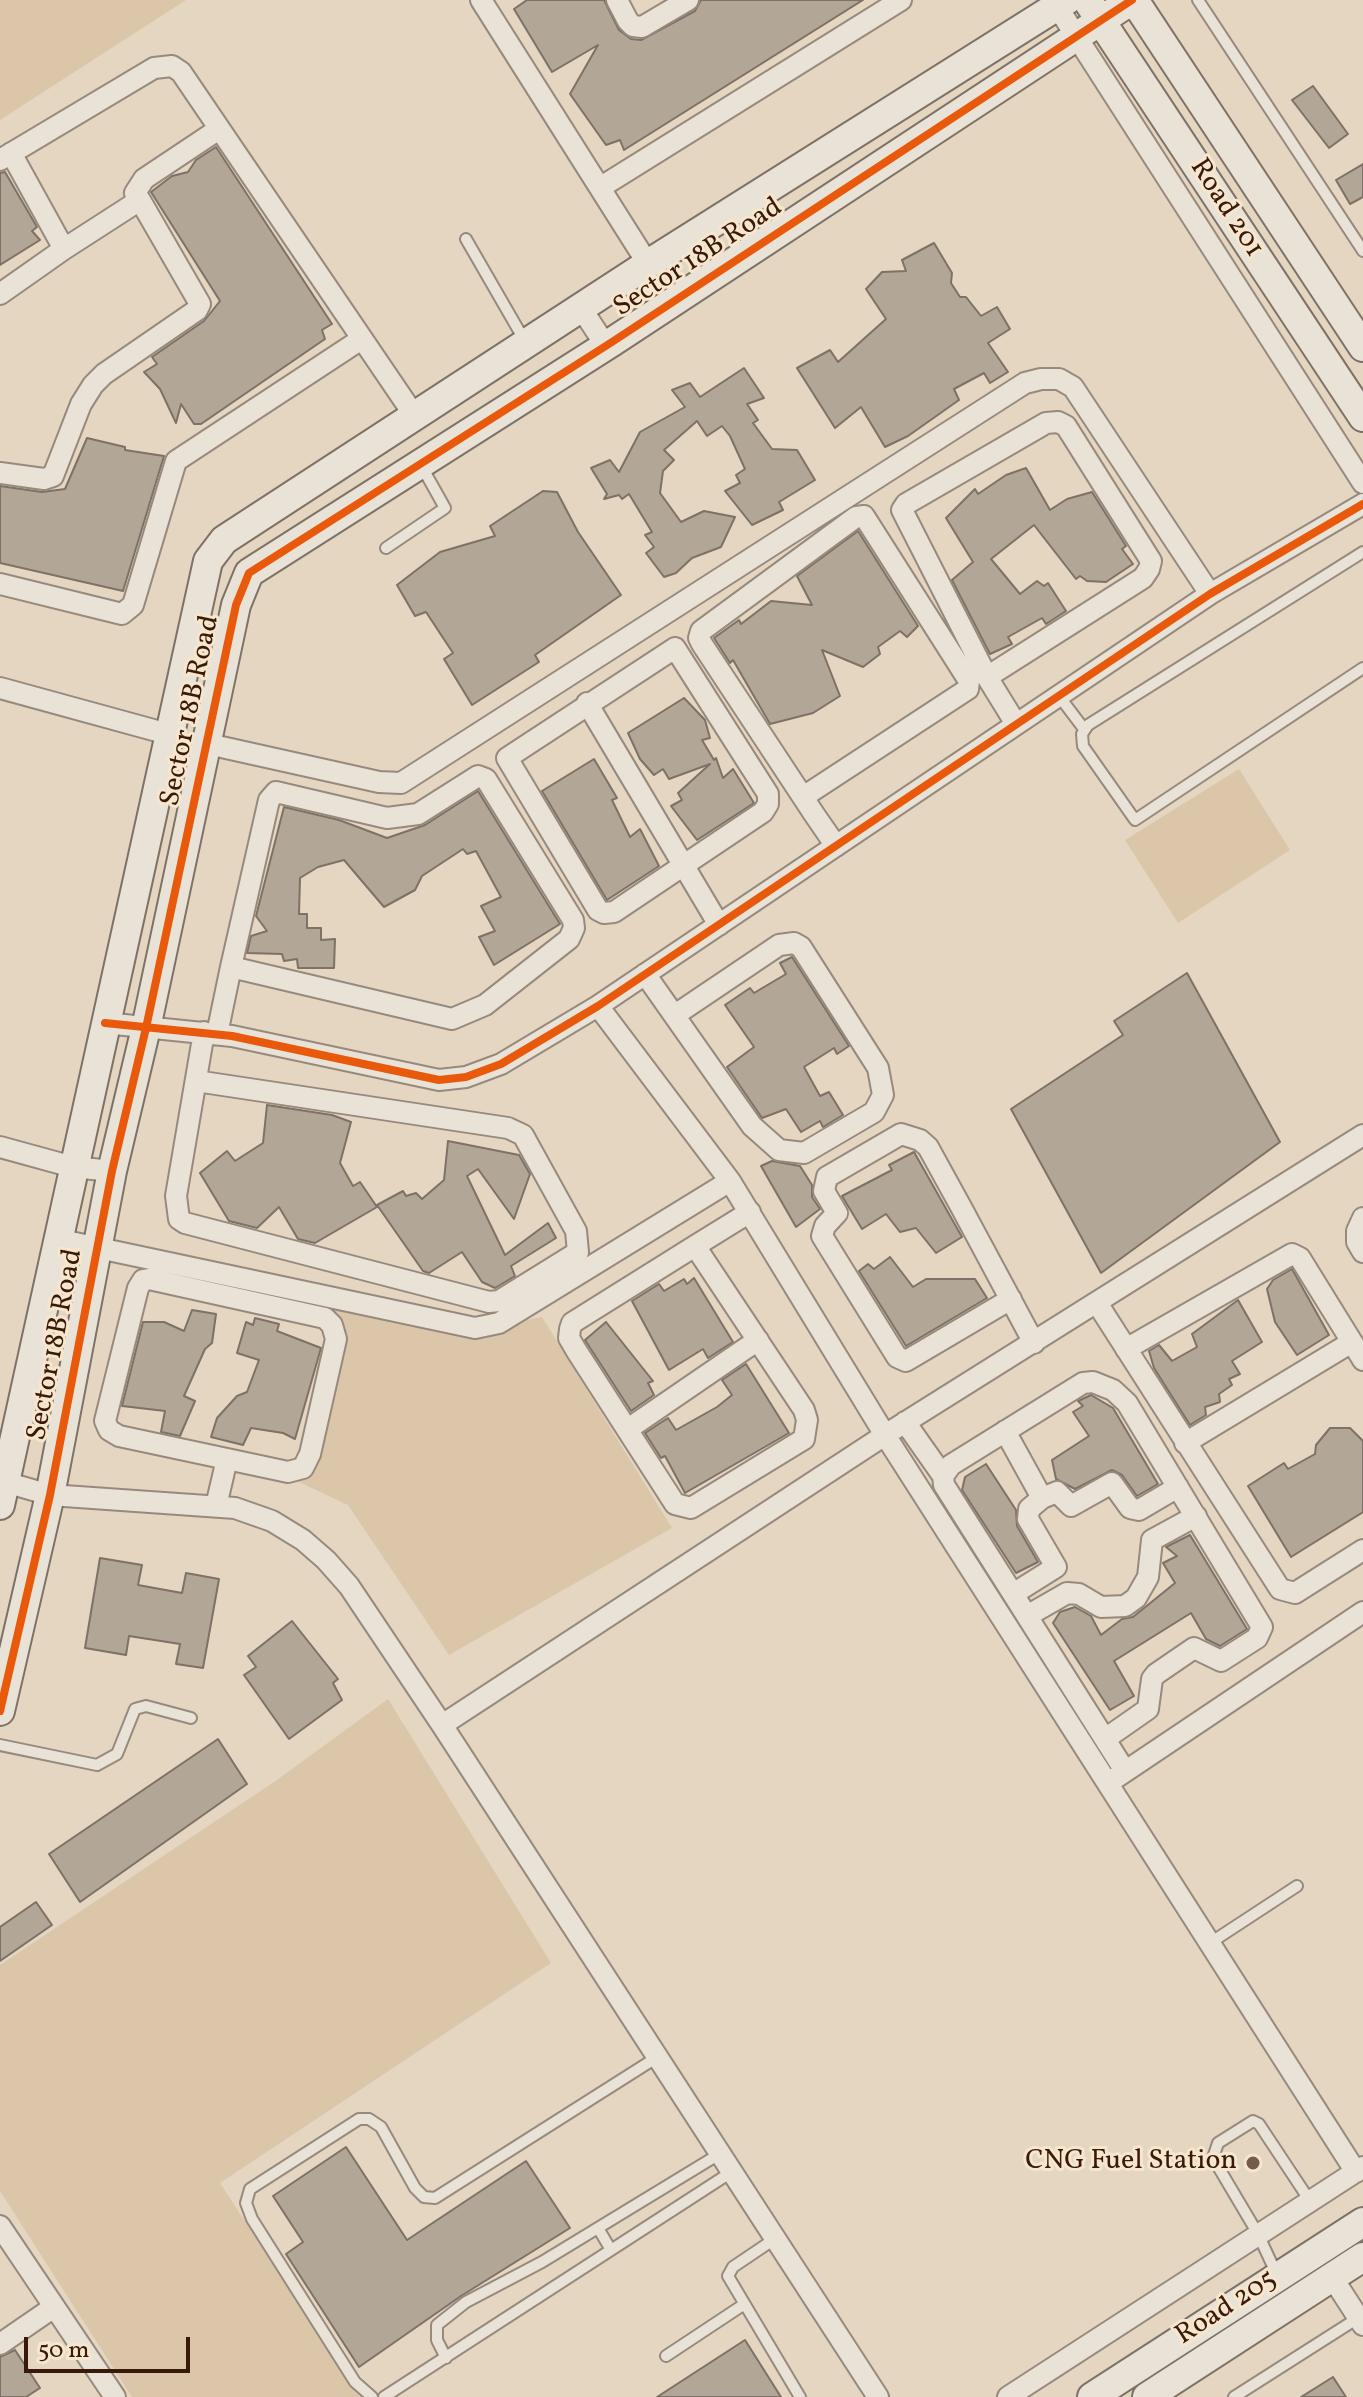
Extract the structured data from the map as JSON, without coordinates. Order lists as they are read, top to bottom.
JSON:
{
  "streets": {
    "street": ["Road 201", "Sector 18B Road", "Road 205"]
  },
  "crossings": [
    ["Road 201", "Sector 18B Road"]
  ],
  "places": ["CNG Fuel Station"],
  "scale_bar": "50 m"
}
